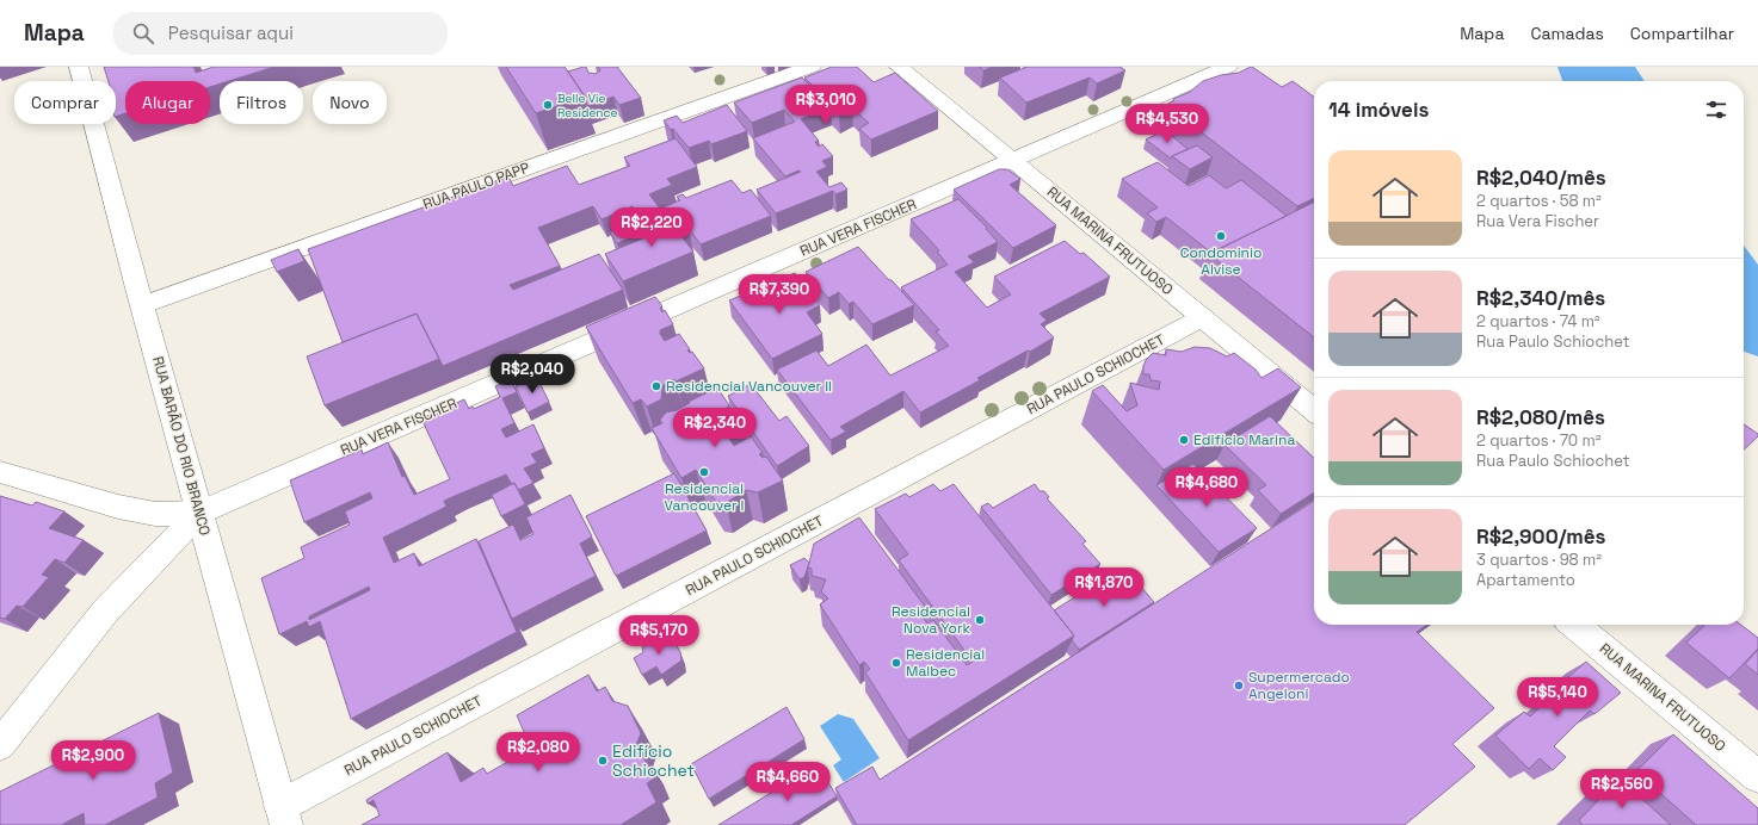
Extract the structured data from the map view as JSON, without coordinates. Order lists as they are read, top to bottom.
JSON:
{
  "streets": {
    "street": [
      "RUA PAULO PAPP",
      "RUA VERA FISCHER",
      "RUA MARINA FRUTUOSO",
      "RUA PAULO SCHIOCHET",
      "RUA BARÃO DO RIO BRANCO"
    ]
  },
  "crossings": [
    ["RUA PAULO PAPP", "RUA BARÃO DO RIO BRANCO"],
    ["RUA VERA FISCHER", "RUA MARINA FRUTUOSO"],
    ["RUA VERA FISCHER", "RUA BARÃO DO RIO BRANCO"],
    ["RUA MARINA FRUTUOSO", "RUA PAULO SCHIOCHET"],
    ["RUA PAULO SCHIOCHET", "RUA BARÃO DO RIO BRANCO"]
  ],
  "places": [
    "Belle Vie Residence",
    "Condominio Alvise",
    "Residencial Vancouver II",
    "Edifício Marina",
    "Residencial Vancouver I",
    "Residencial Nova York",
    "Residencial Malbec",
    "Supermercado Angeloni",
    "Edifício Schiochet"
  ],
  "page": {
    "header": "Mapa",
    "search": "Pesquisar aqui",
    "nav": ["Mapa", "Camadas", "Compartilhar"],
    "chip": [
      "Comprar",
      "Alugar",
      "Filtros",
      "Novo"
    ],
    "heading": "14 imóveis",
    "price": [
      "R$3,010",
      "R$4,530",
      "R$2,220",
      "R$7,390",
      "R$2,040",
      "R$2,340",
      "R$4,680",
      "R$1,870",
      "R$5,170",
      "R$5,140",
      "R$2,080",
      "R$2,900",
      "R$4,660",
      "R$2,560"
    ],
    "list": [
      {
        "name": "R$2,040/mês",
        "note": "2 quartos · 58 m² · Rua Vera Fischer"
      },
      {
        "name": "R$2,340/mês",
        "note": "2 quartos · 74 m² · Rua Paulo Schiochet"
      },
      {
        "name": "R$2,080/mês",
        "note": "2 quartos · 70 m² · Rua Paulo Schiochet"
      },
      {
        "name": "R$2,900/mês",
        "note": "3 quartos · 98 m² · Apartamento"
      }
    ]
  }
}
